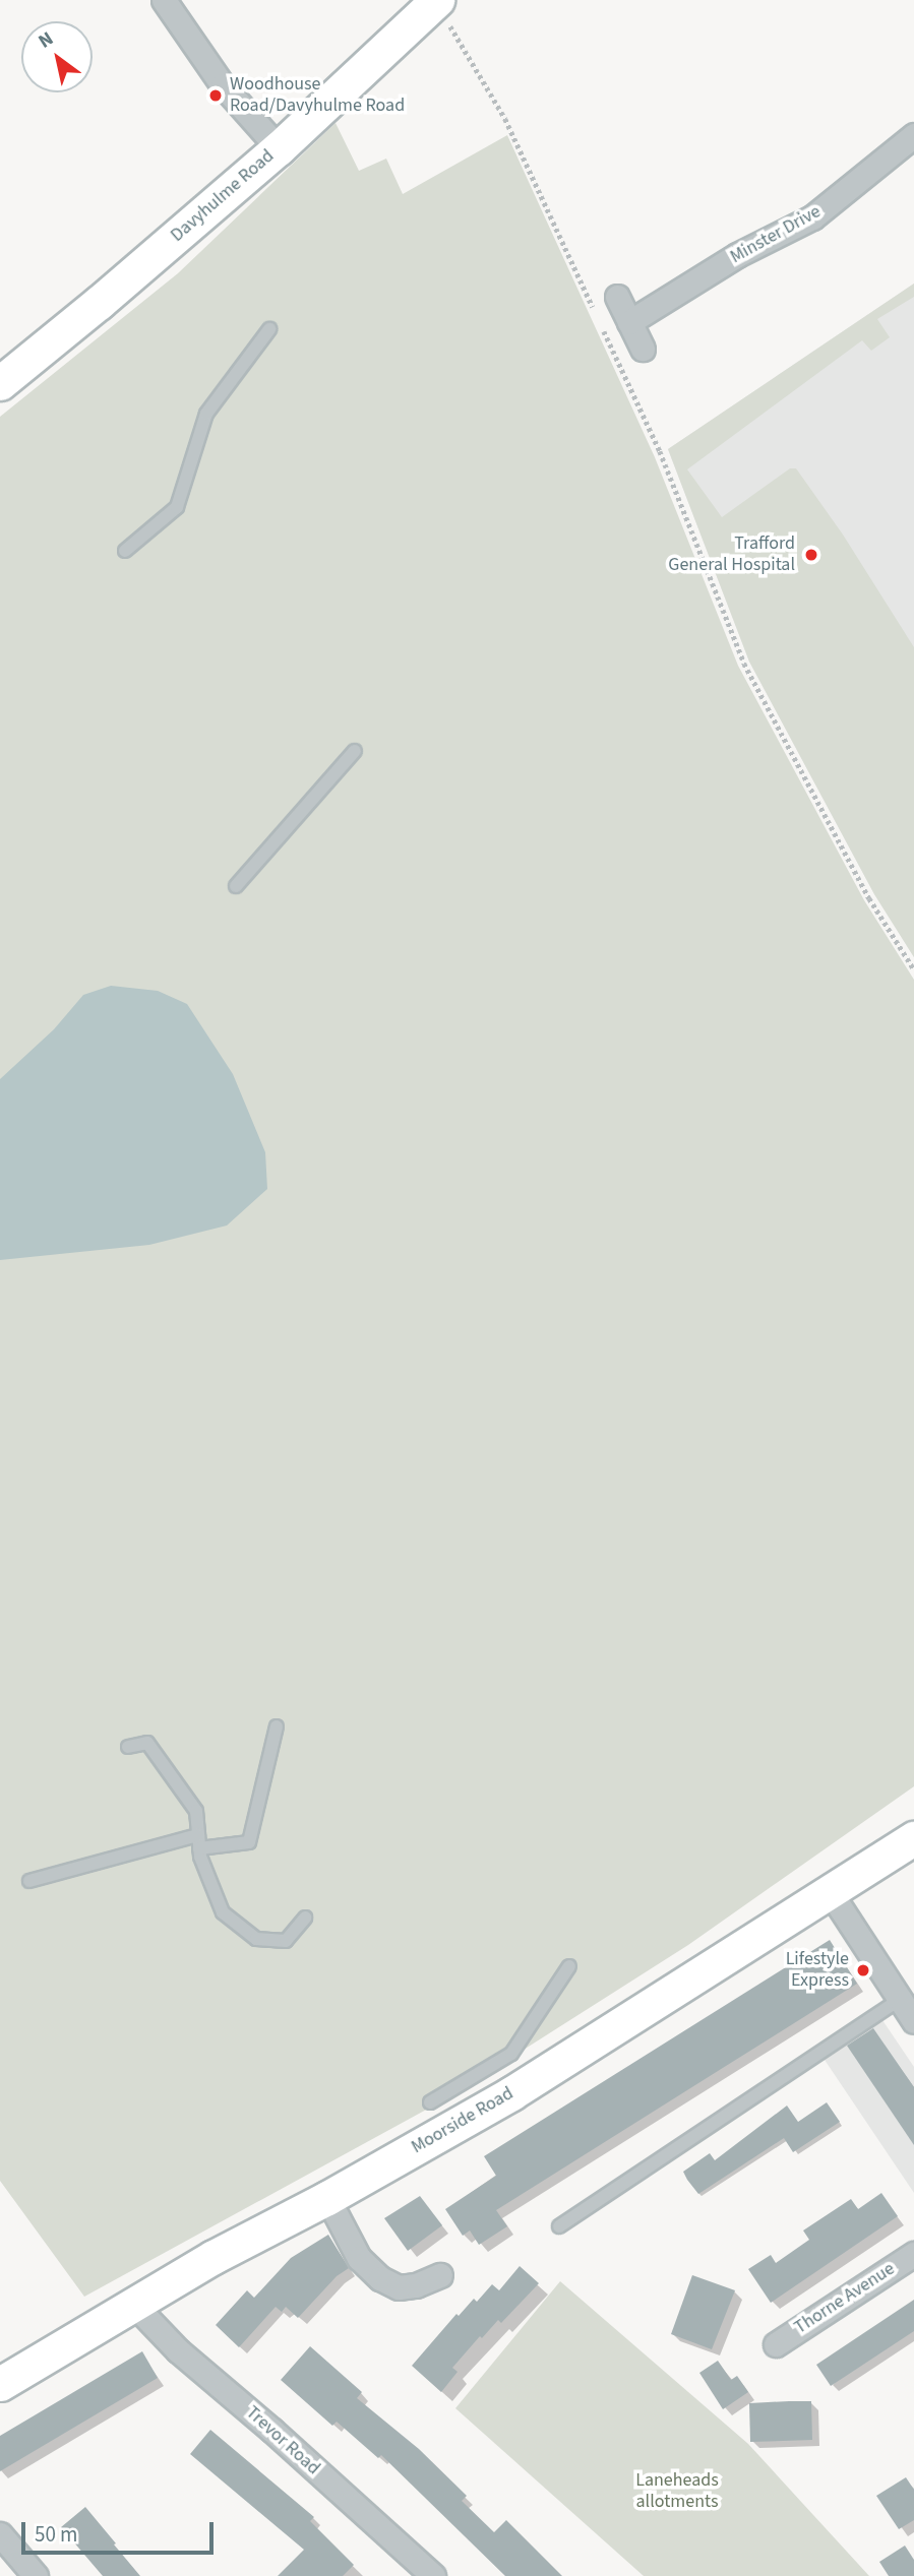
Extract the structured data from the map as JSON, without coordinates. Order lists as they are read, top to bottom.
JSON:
{
  "streets": {
    "street": [
      "Davyhulme Road",
      "Minster Drive",
      "Moorside Road",
      "Thorne Avenue",
      "Trevor Road"
    ]
  },
  "crossings": [
    ["Moorside Road", "Trevor Road"]
  ],
  "parks": ["Laneheads allotments"],
  "places": ["Woodhouse Road/Davyhulme Road", "Trafford General Hospital", "Lifestyle Express"],
  "scale_bar": "50 m",
  "north": "top left"
}
